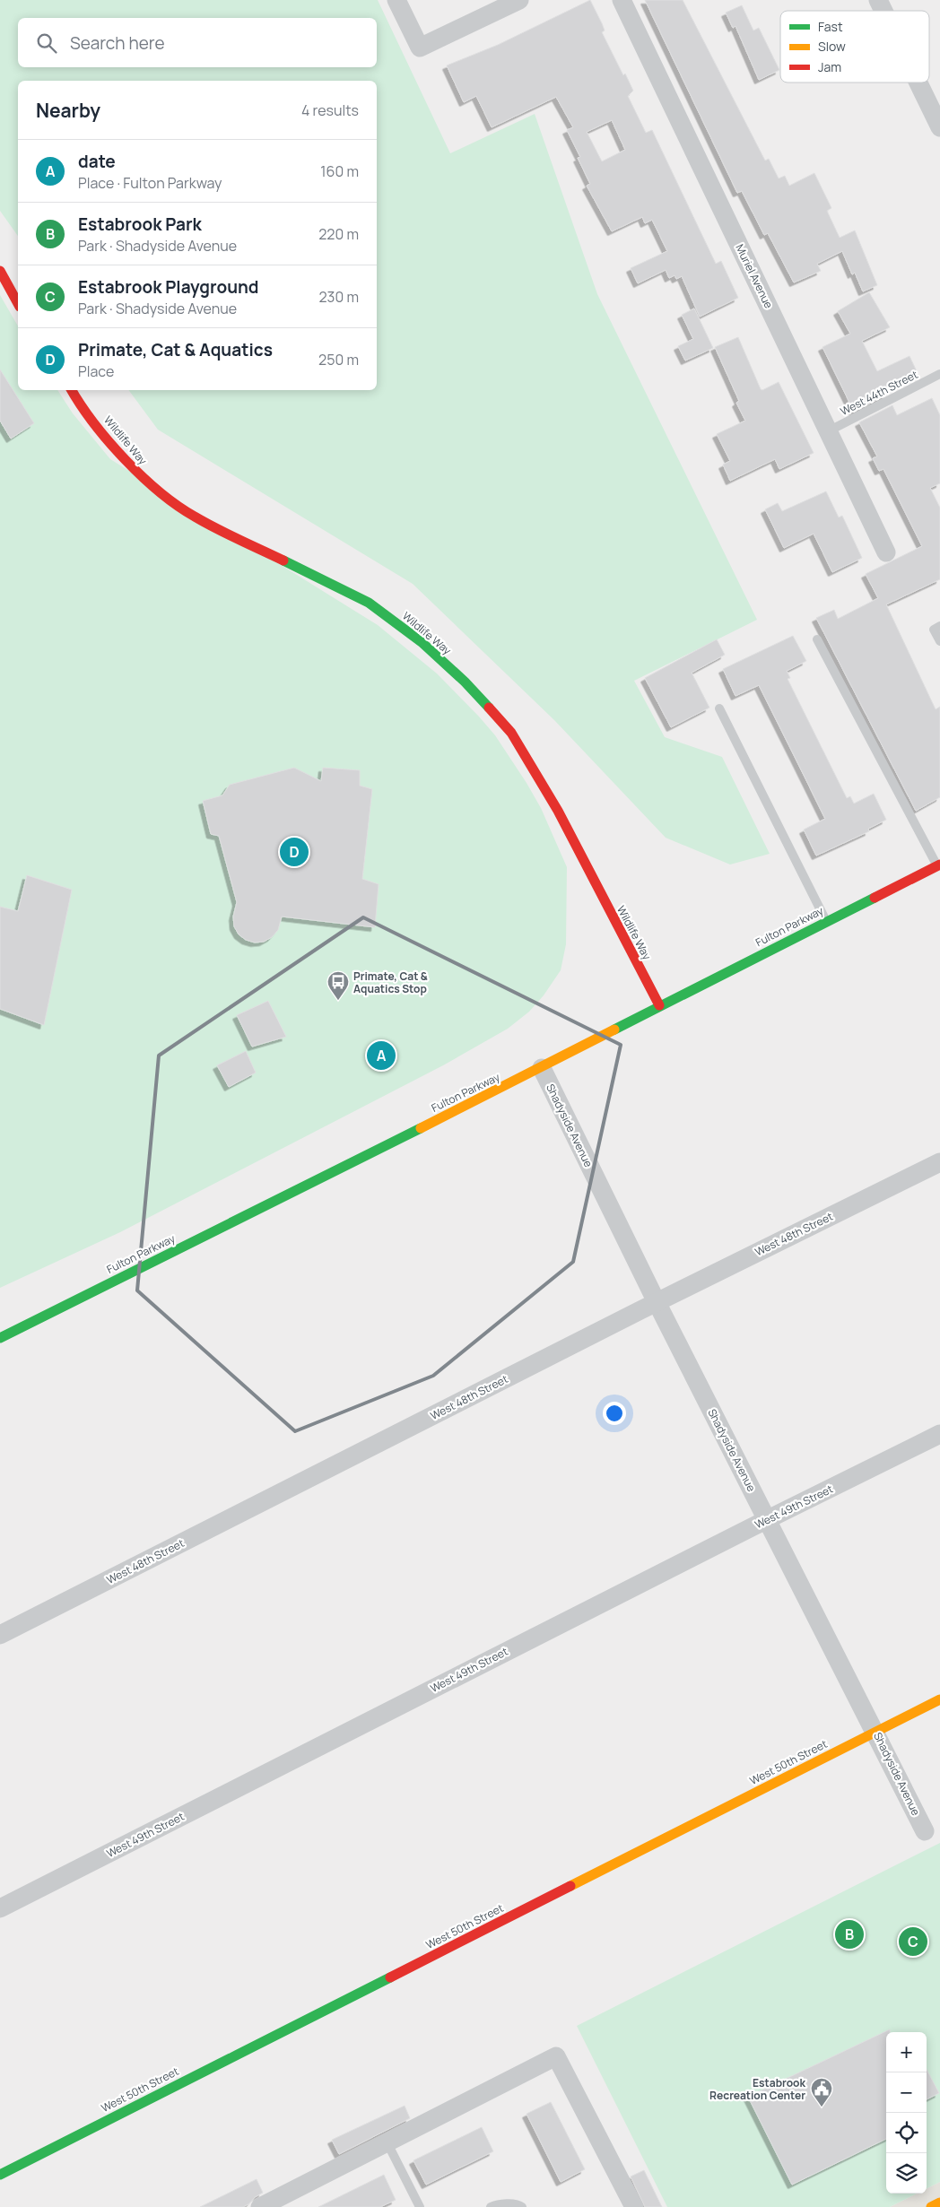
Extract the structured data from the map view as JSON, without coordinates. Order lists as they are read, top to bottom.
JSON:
{
  "streets": {
    "street": [
      "Muriel Avenue",
      "Wildlife Way",
      "Fulton Parkway",
      "Shadyside Avenue",
      "West 48th Street",
      "West 49th Street",
      "West 50th Street"
    ],
    "lane": ["West 44th Street"]
  },
  "crossings": [
    ["Muriel Avenue", "West 44th Street"],
    ["Wildlife Way", "Fulton Parkway"],
    ["Fulton Parkway", "Shadyside Avenue"],
    ["Shadyside Avenue", "West 48th Street"],
    ["Shadyside Avenue", "West 49th Street"],
    ["Shadyside Avenue", "West 50th Street"]
  ],
  "places": {
    "bus stop": ["Primate, Cat & Aquatics Stop"],
    "public building": ["Estabrook Recreation Center"]
  },
  "legend": ["Fast", "Slow", "Jam"],
  "page": {
    "search": "Search here",
    "heading": ["Nearby", "4 results"],
    "list": [
      {
        "mark": "A",
        "name": "date",
        "note": "Place · Fulton Parkway",
        "value": "160 m"
      },
      {
        "mark": "B",
        "name": "Estabrook Park",
        "note": "Park · Shadyside Avenue",
        "value": "220 m"
      },
      {
        "mark": "C",
        "name": "Estabrook Playground",
        "note": "Park · Shadyside Avenue",
        "value": "230 m"
      },
      {
        "mark": "D",
        "name": "Primate, Cat & Aquatics",
        "note": "Place",
        "value": "250 m"
      }
    ],
    "pins": [
      "D",
      "A",
      "B",
      "C"
    ],
    "map_buttons": ["+", "−"]
  }
}
